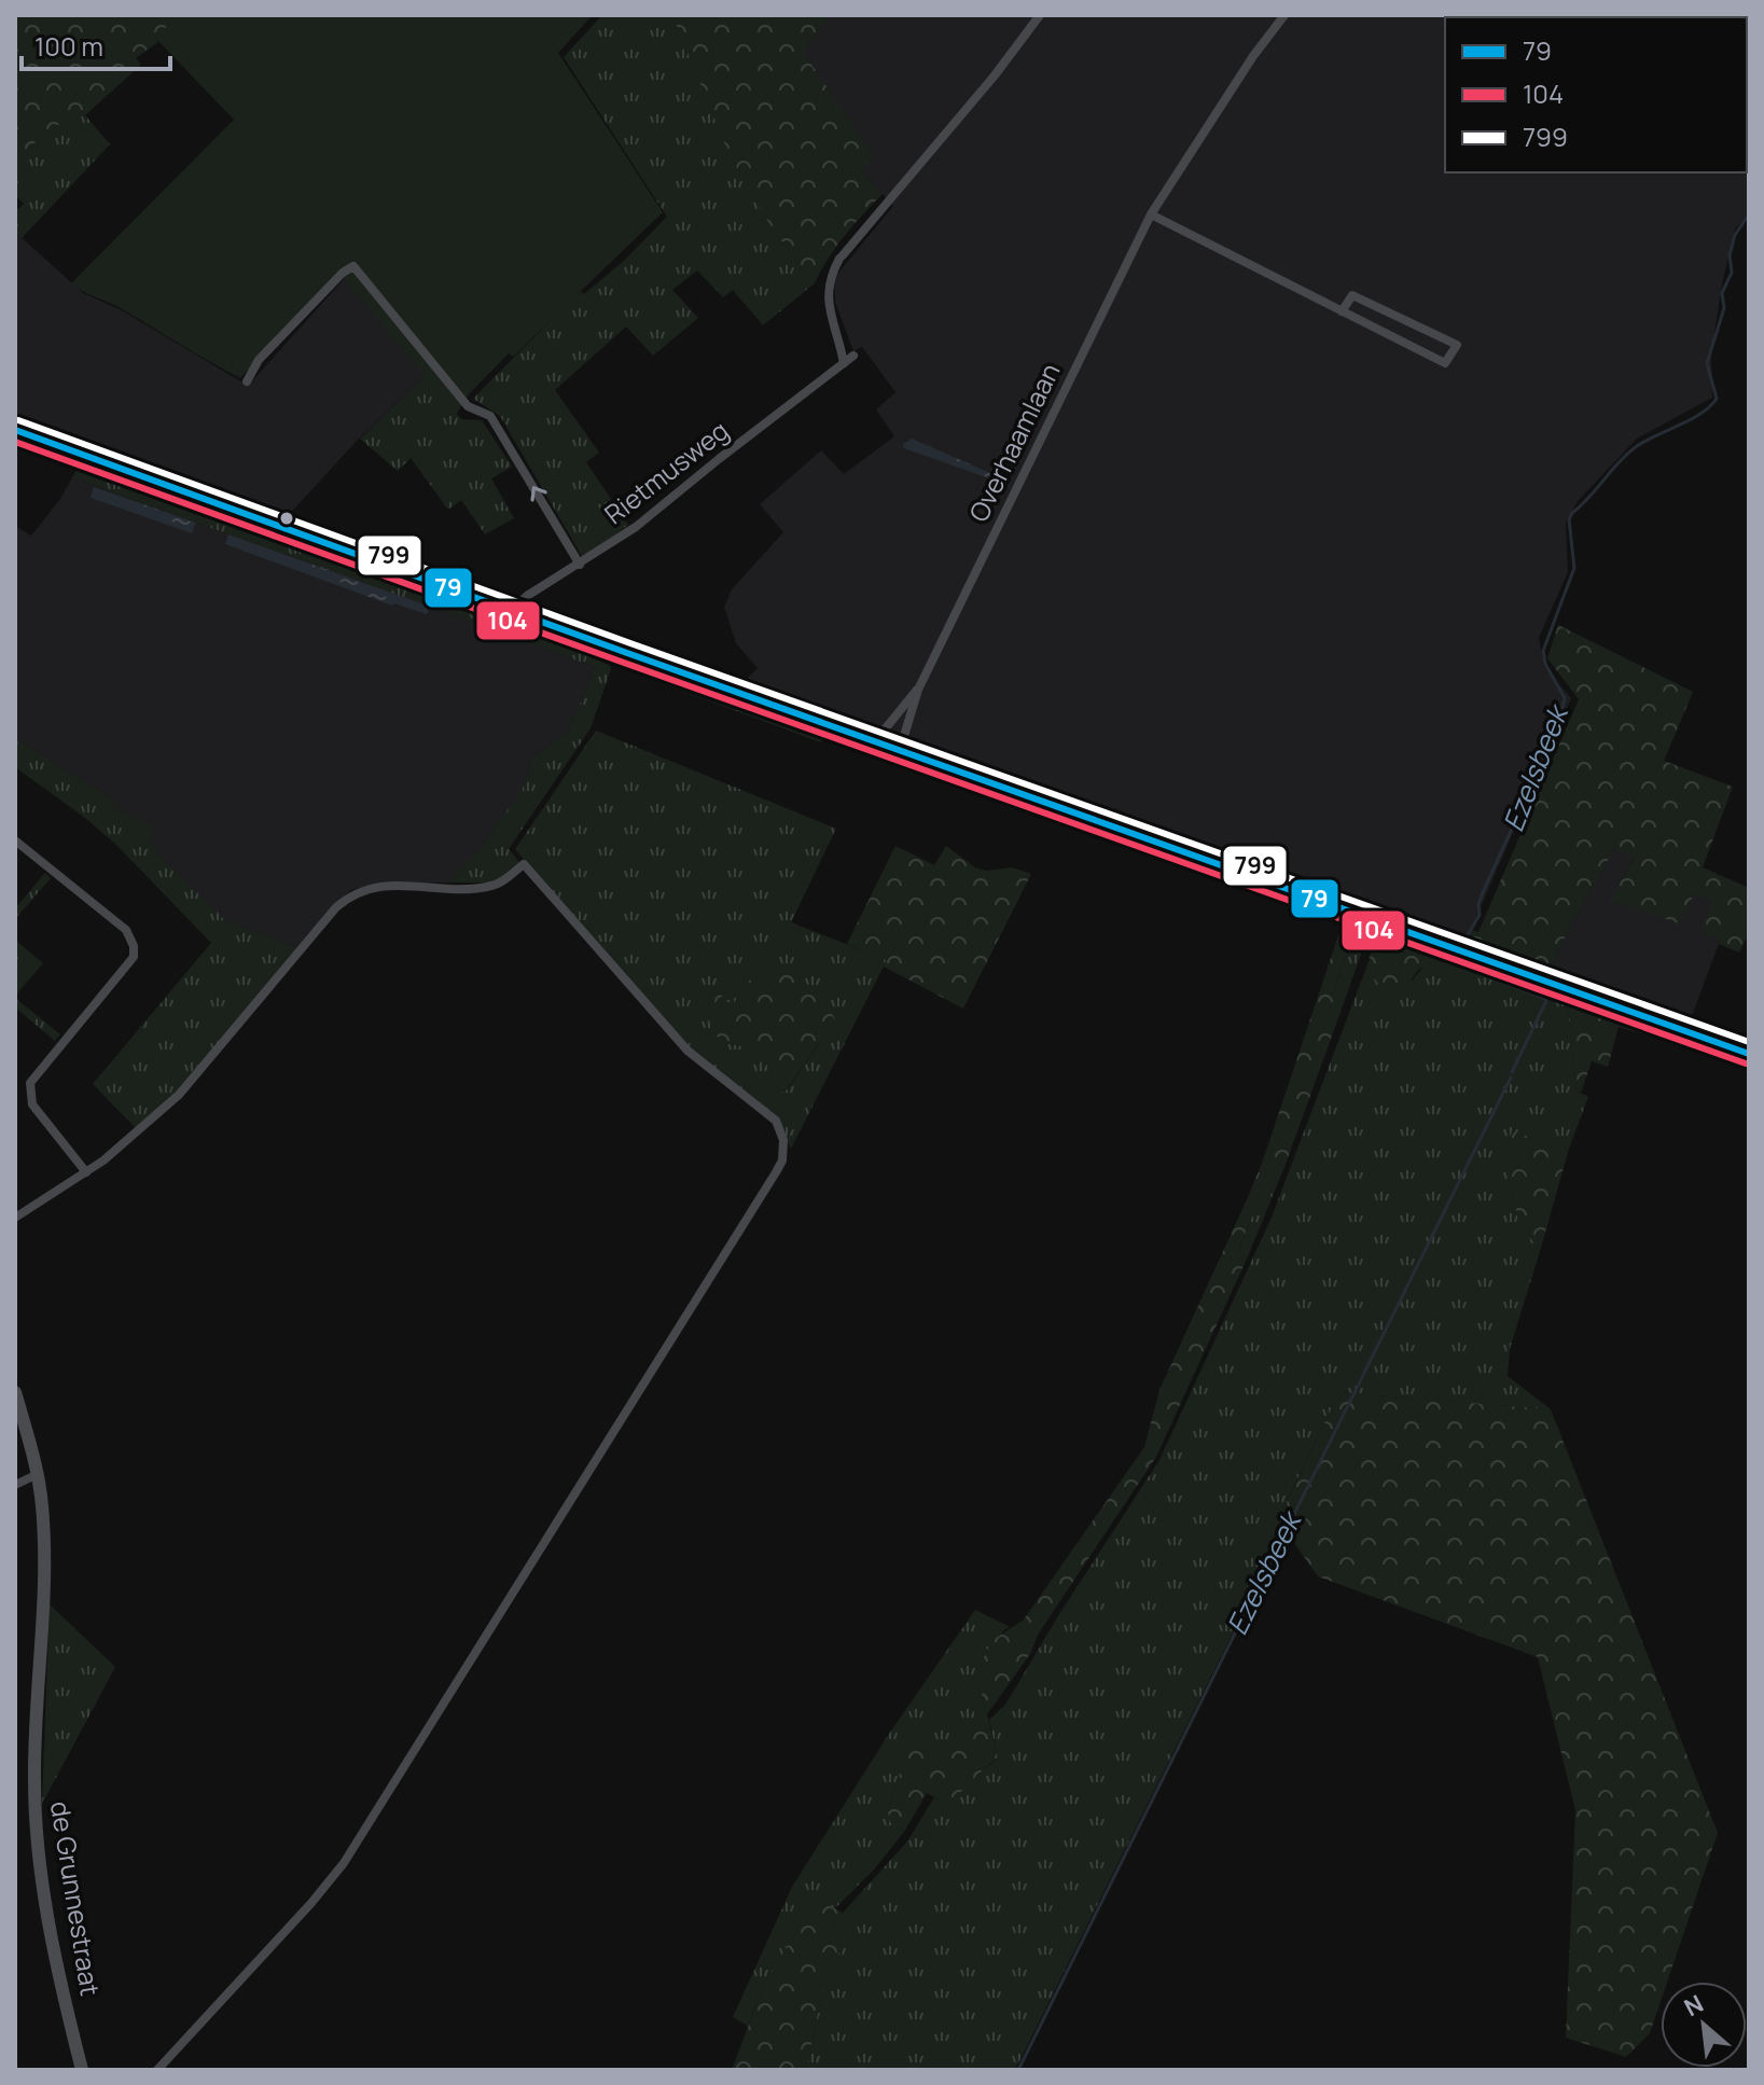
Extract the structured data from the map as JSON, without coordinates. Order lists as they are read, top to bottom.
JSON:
{
  "streets": {
    "street": ["Overhaamlaan", "Rietmusweg", "de Grunnestraat"]
  },
  "water": ["Ezelsbeek"],
  "lines": ["transit line 799", "transit line 79", "transit line 104"],
  "legend": ["79", "104", "799"],
  "scale_bar": "100 m",
  "north": "top left"
}
